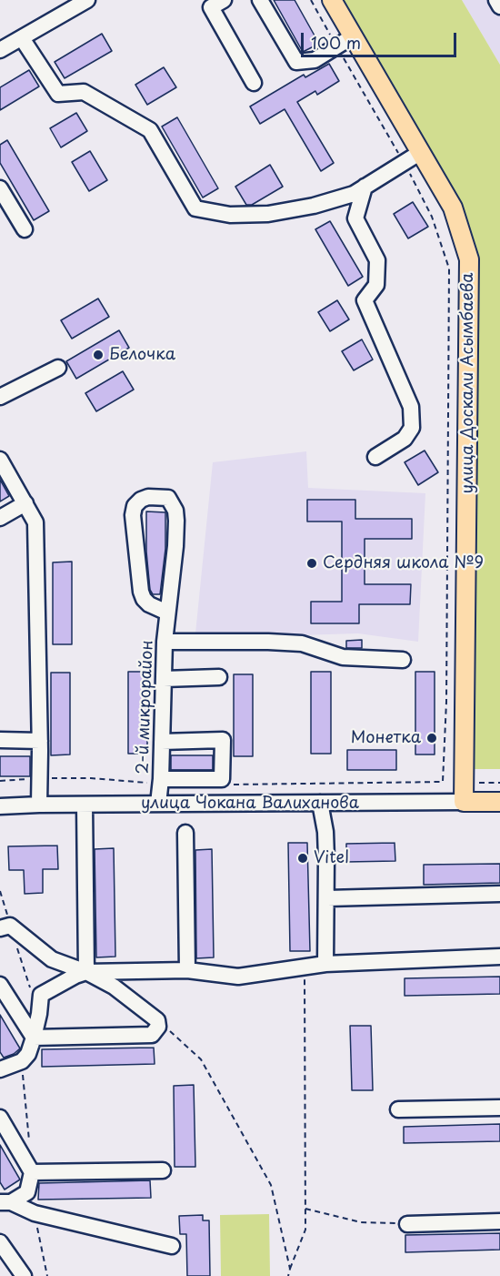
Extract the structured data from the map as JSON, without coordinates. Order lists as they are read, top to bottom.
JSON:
{
  "streets": {
    "main road": ["улица Доскали Асымбаева", "улица Чокана Валиханова"],
    "street": ["2-й микрорайон"]
  },
  "crossings": [
    ["улица Доскали Асымбаева", "улица Чокана Валиханова"],
    ["2-й микрорайон", "улица Чокана Валиханова"]
  ],
  "places": [
    "Белочка",
    "Сердняя школа №9",
    "Монетка",
    "Vitel"
  ],
  "scale_bar": "100 m"
}
